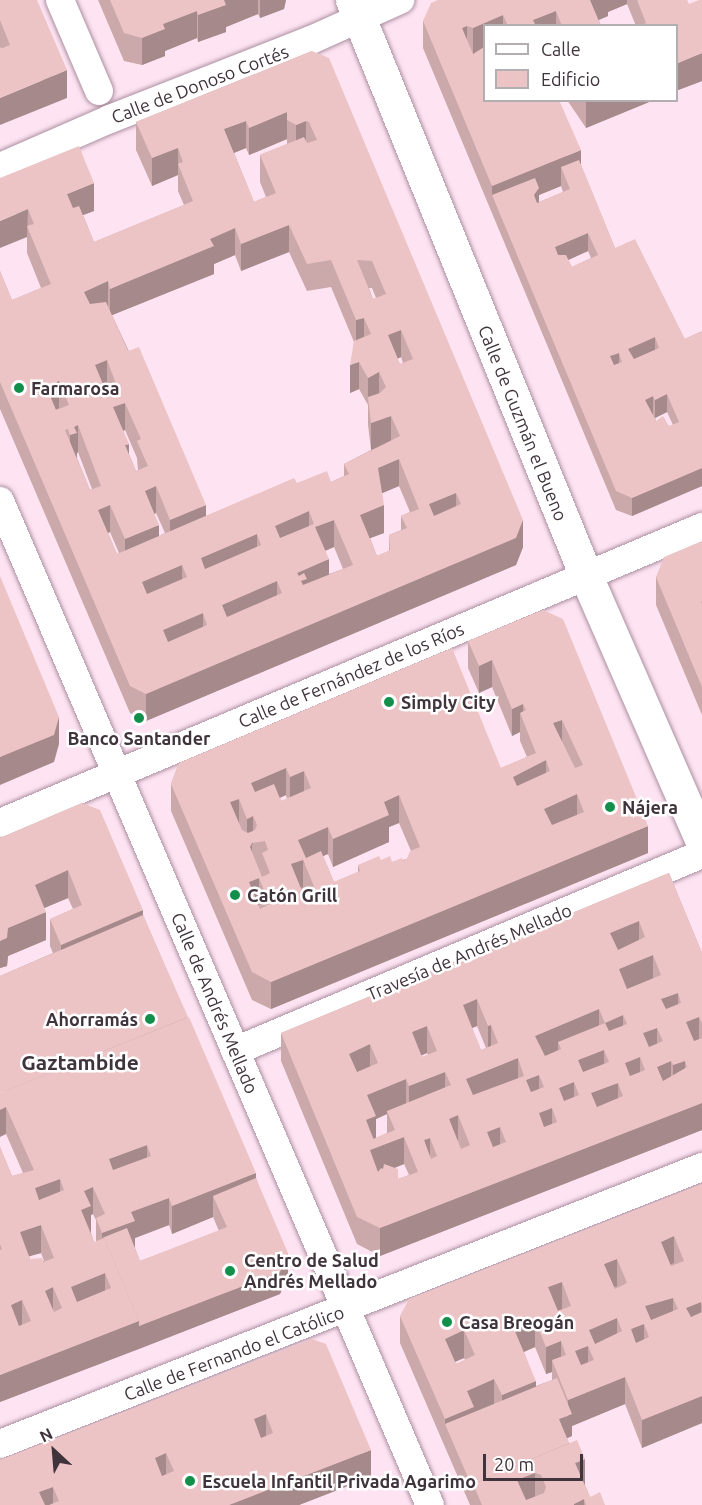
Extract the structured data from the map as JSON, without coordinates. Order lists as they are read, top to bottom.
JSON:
{
  "streets": {
    "street": [
      "Calle de Donoso Cortés",
      "Calle de Guzmán el Bueno",
      "Calle de Fernández de los Ríos",
      "Travesía de Andrés Mellado",
      "Calle de Andrés Mellado",
      "Calle de Fernando el Católico"
    ]
  },
  "crossings": [
    ["Calle de Donoso Cortés", "Calle de Guzmán el Bueno"],
    ["Calle de Guzmán el Bueno", "Calle de Fernández de los Ríos"],
    ["Calle de Fernández de los Ríos", "Calle de Andrés Mellado"],
    ["Travesía de Andrés Mellado", "Calle de Andrés Mellado"],
    ["Calle de Andrés Mellado", "Calle de Fernando el Católico"]
  ],
  "districts": ["Gaztambide"],
  "places": [
    "Farmarosa",
    "Simply City",
    "Banco Santander",
    "Nájera",
    "Catón Grill",
    "Ahorramás",
    "Centro de Salud Andrés Mellado",
    "Casa Breogán",
    "Escuela Infantil Privada Agarimo"
  ],
  "legend": ["Calle", "Edificio"],
  "scale_bar": "20 m",
  "north": "top left"
}
